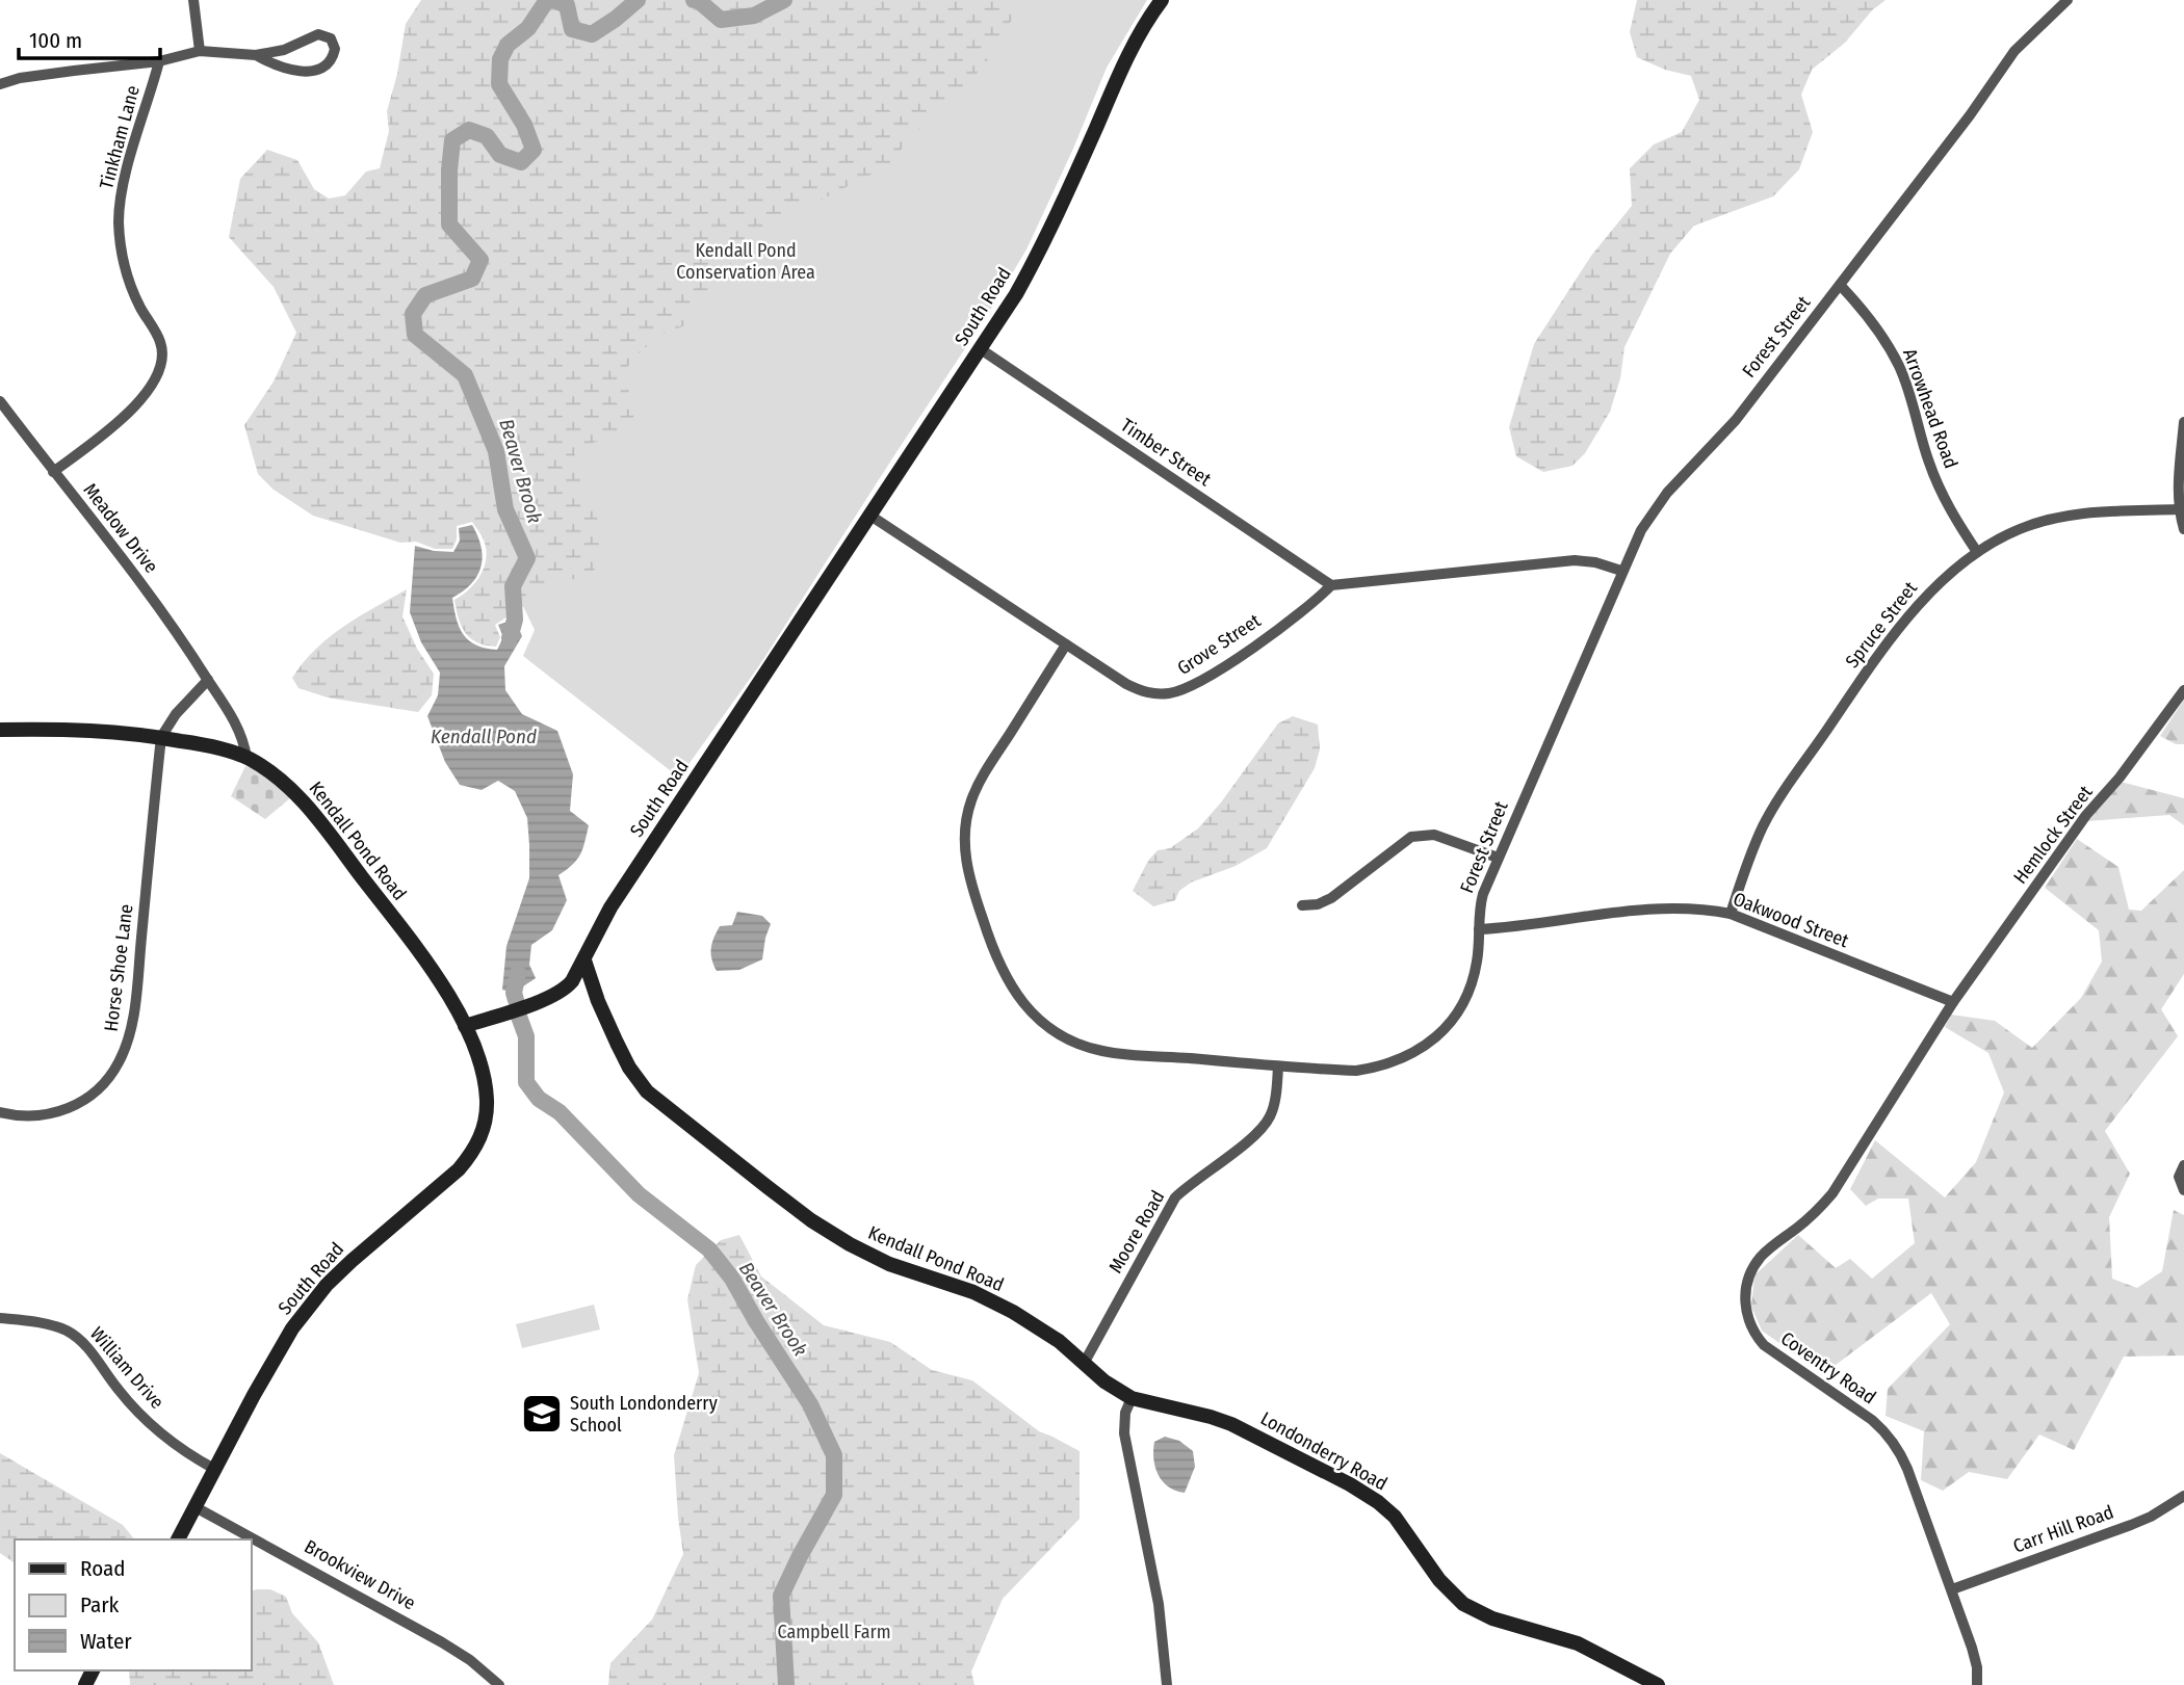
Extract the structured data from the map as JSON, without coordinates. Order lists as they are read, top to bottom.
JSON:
{
  "streets": {
    "street": [
      "Tinkham Lane",
      "South Road",
      "Forest Street",
      "Arrowhead Road",
      "Timber Street",
      "Meadow Drive",
      "Spruce Street",
      "Grove Street",
      "Hemlock Street",
      "Kendall Pond Road",
      "Oakwood Street",
      "Horse Shoe Lane",
      "Moore Road",
      "William Drive",
      "Coventry Road",
      "Londonderry Road",
      "Carr Hill Road",
      "Brookview Drive"
    ]
  },
  "crossings": [
    ["Tinkham Lane", "Meadow Drive"],
    ["South Road", "Timber Street"],
    ["South Road", "Grove Street"],
    ["South Road", "Kendall Pond Road"],
    ["South Road", "William Drive"],
    ["South Road", "Brookview Drive"],
    ["Forest Street", "Arrowhead Road"],
    ["Forest Street", "Grove Street"],
    ["Forest Street", "Oakwood Street"],
    ["Forest Street", "Moore Road"],
    ["Arrowhead Road", "Spruce Street"],
    ["Timber Street", "Grove Street"],
    ["Meadow Drive", "Kendall Pond Road"],
    ["Spruce Street", "Oakwood Street"],
    ["Hemlock Street", "Oakwood Street"],
    ["Hemlock Street", "Coventry Road"],
    ["Kendall Pond Road", "Horse Shoe Lane"],
    ["Kendall Pond Road", "Moore Road"],
    ["Kendall Pond Road", "Londonderry Road"],
    ["Oakwood Street", "Coventry Road"],
    ["Coventry Road", "Carr Hill Road"]
  ],
  "water": ["Beaver Brook", "Kendall Pond"],
  "parks": ["Kendall Pond Conservation Area", "Campbell Farm"],
  "places": {
    "school or university": ["South Londonderry School"]
  },
  "legend": ["Road", "Park", "Water"],
  "scale_bar": "100 m"
}
